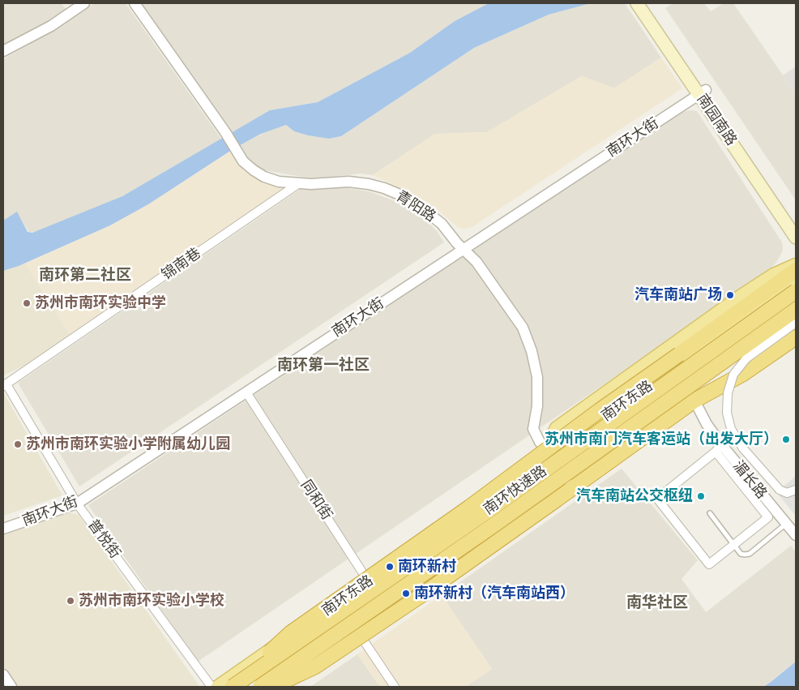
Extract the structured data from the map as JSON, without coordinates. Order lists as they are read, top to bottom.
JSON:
{
  "streets": {
    "highway": ["南环快速路"],
    "main road": ["南园南路", "南环东路"],
    "street": [
      "南环大街",
      "青阳路",
      "锦南巷",
      "湄长路",
      "同和街",
      "普悦街"
    ]
  },
  "crossings": [
    ["南园南路", "南环大街"],
    ["南环大街", "青阳路"],
    ["南环大街", "同和街"],
    ["南环大街", "普悦街"],
    ["青阳路", "锦南巷"],
    ["青阳路", "南环东路"],
    ["锦南巷", "普悦街"],
    ["南环东路", "同和街"]
  ],
  "districts": ["南环第二社区", "南环第一社区", "南华社区"],
  "places": [
    "汽车南站广场",
    "苏州市南环实验中学",
    "苏州市南门汽车客运站（出发大厅）",
    "苏州市南环实验小学附属幼儿园",
    "汽车南站公交枢纽",
    "南环新村",
    "南环新村（汽车南站西）",
    "苏州市南环实验小学校"
  ]
}
